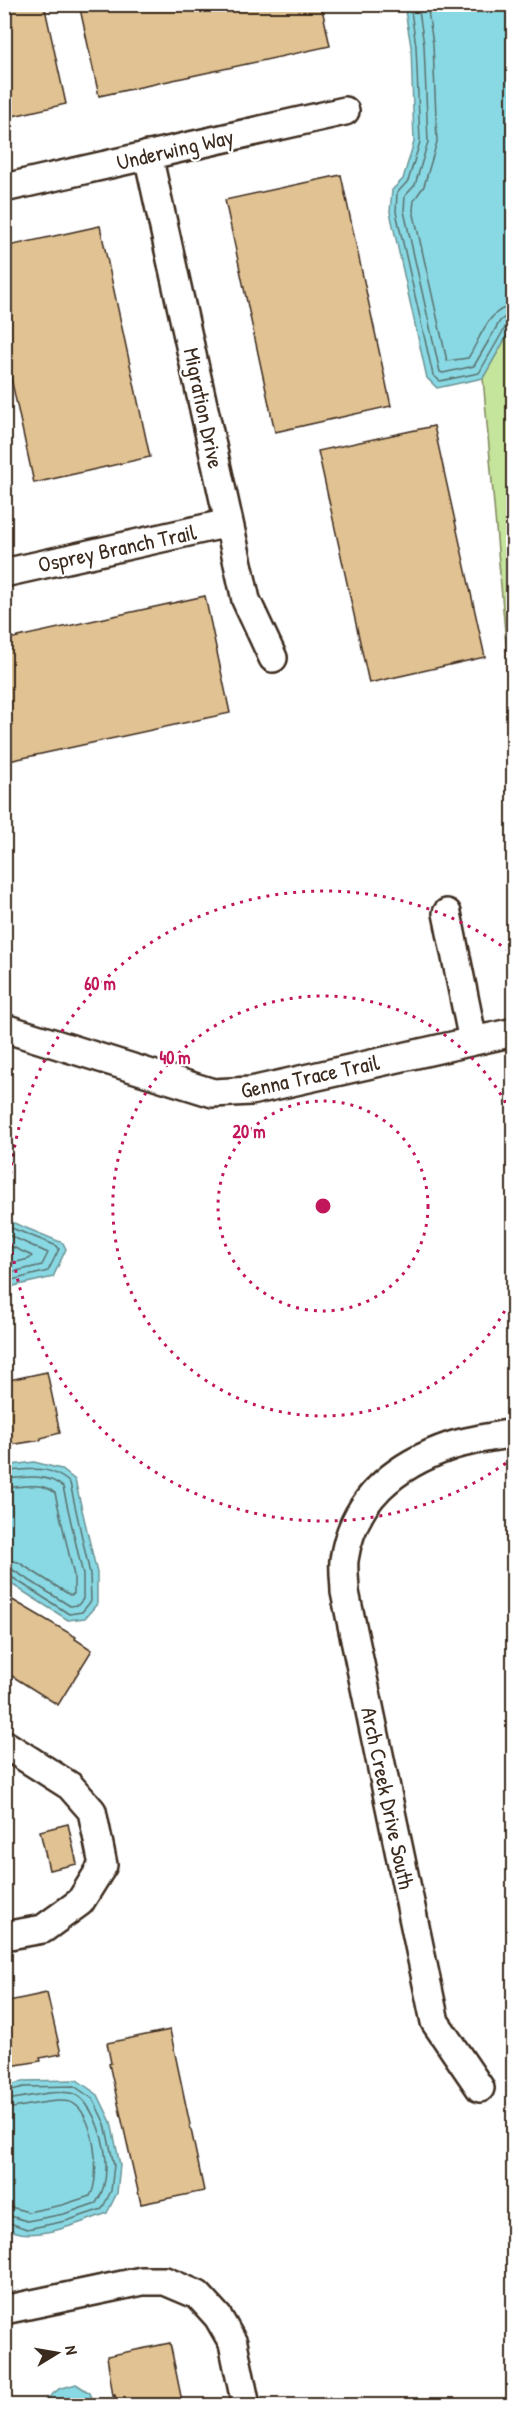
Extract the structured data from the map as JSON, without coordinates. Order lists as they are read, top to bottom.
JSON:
{
  "streets": {
    "street": [
      "Underwing Way",
      "Migration Drive",
      "Osprey Branch Trail",
      "Genna Trace Trail",
      "Arch Creek Drive South"
    ]
  },
  "crossings": [
    ["Underwing Way", "Migration Drive"],
    ["Migration Drive", "Osprey Branch Trail"]
  ],
  "north": "right",
  "rings": ["60 m", "40 m", "20 m"]
}
